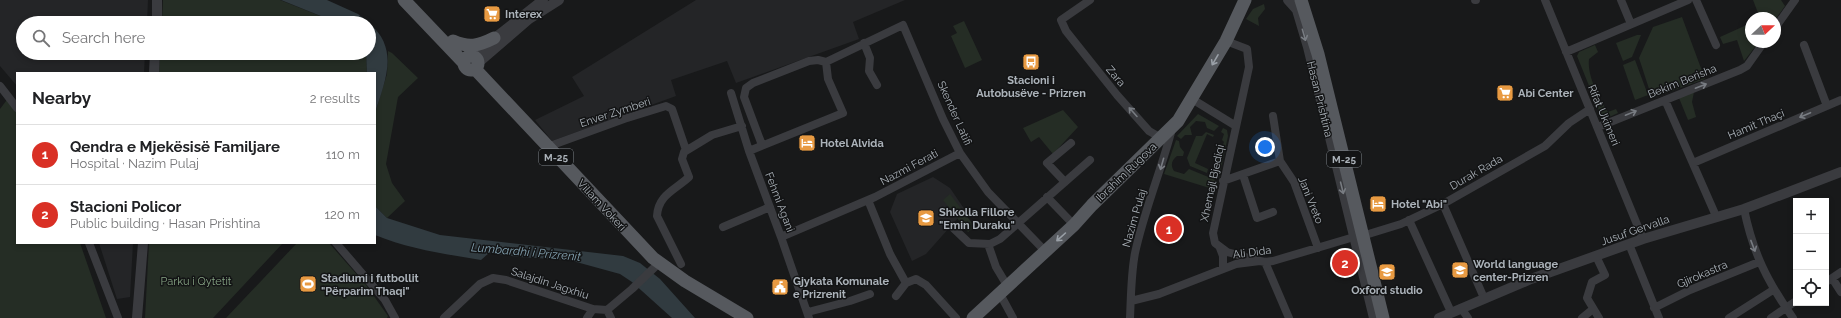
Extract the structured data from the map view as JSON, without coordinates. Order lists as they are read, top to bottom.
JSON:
{
  "streets": {
    "main road": [
      "Hasan Prishtina",
      "M-25",
      "Ibrahim Rugova",
      "Viliam Vokeri"
    ],
    "street": [
      "Zara",
      "Bekim Berisha",
      "Enver Zymberi",
      "Skender Latifi",
      "Rifat Ukimeri",
      "Hamit Thaçi",
      "Nazmi Ferati",
      "Durak Rada",
      "Xhemajl Bjediqi",
      "Jani Vreto",
      "Fehmi Agani",
      "Nazim Pulaj",
      "Jusuf Gervalla",
      "Ali Dida",
      "Gjirokastra",
      "Salajdin Jagxhiu"
    ]
  },
  "crossings": [
    ["Zara", "Ibrahim Rugova"],
    ["Bekim Berisha", "Rifat Ukimeri"],
    ["Hasan Prishtina", "Durak Rada"],
    ["Hasan Prishtina", "Ali Dida"],
    ["Enver Zymberi", "Viliam Vokeri"],
    ["Skender Latifi", "Nazmi Ferati"],
    ["Skender Latifi", "Ibrahim Rugova"],
    ["Rifat Ukimeri", "Durak Rada"],
    ["Rifat Ukimeri", "Jusuf Gervalla"],
    ["Nazmi Ferati", "Fehmi Agani"],
    ["Ibrahim Rugova", "Xhemajl Bjediqi"],
    ["Ibrahim Rugova", "Nazim Pulaj"],
    ["Durak Rada", "Ali Dida"],
    ["Xhemajl Bjediqi", "Ali Dida"],
    ["Jani Vreto", "Ali Dida"],
    ["Nazim Pulaj", "Ali Dida"]
  ],
  "one_way": [
    "Zara",
    "Bekim Berisha",
    "Hasan Prishtina",
    "Hamit Thaçi",
    "Nazim Pulaj"
  ],
  "water": ["Lumbardhi i Prizrenit"],
  "parks": ["Parku i Qytetit"],
  "places": {
    "supermarket": ["Interex", "Abi Center"],
    "bus stop": ["Stacioni i Autobusëve - Prizren"],
    "hotel": ["Hotel Alvida", "Hotel \"Abi\""],
    "school or university": ["Shkolla Fillore \"Emin Duraku\"", "World language center-Prizren", "Oxford studio"],
    "sports": ["Stadiumi i futbollit \"Përparim Thaqi\""],
    "public building": ["Gjykata Komunale e Prizrenit"]
  },
  "north": "right",
  "page": {
    "search": "Search here",
    "heading": ["Nearby", "2 results"],
    "list": [
      {
        "mark": "1",
        "name": "Qendra e Mjekësisë Familjare",
        "note": "Hospital · Nazim Pulaj",
        "value": "110 m"
      },
      {
        "mark": "2",
        "name": "Stacioni Policor",
        "note": "Public building · Hasan Prishtina",
        "value": "120 m"
      }
    ],
    "map_buttons": ["+", "−"],
    "pins": ["1", "2"]
  }
}
